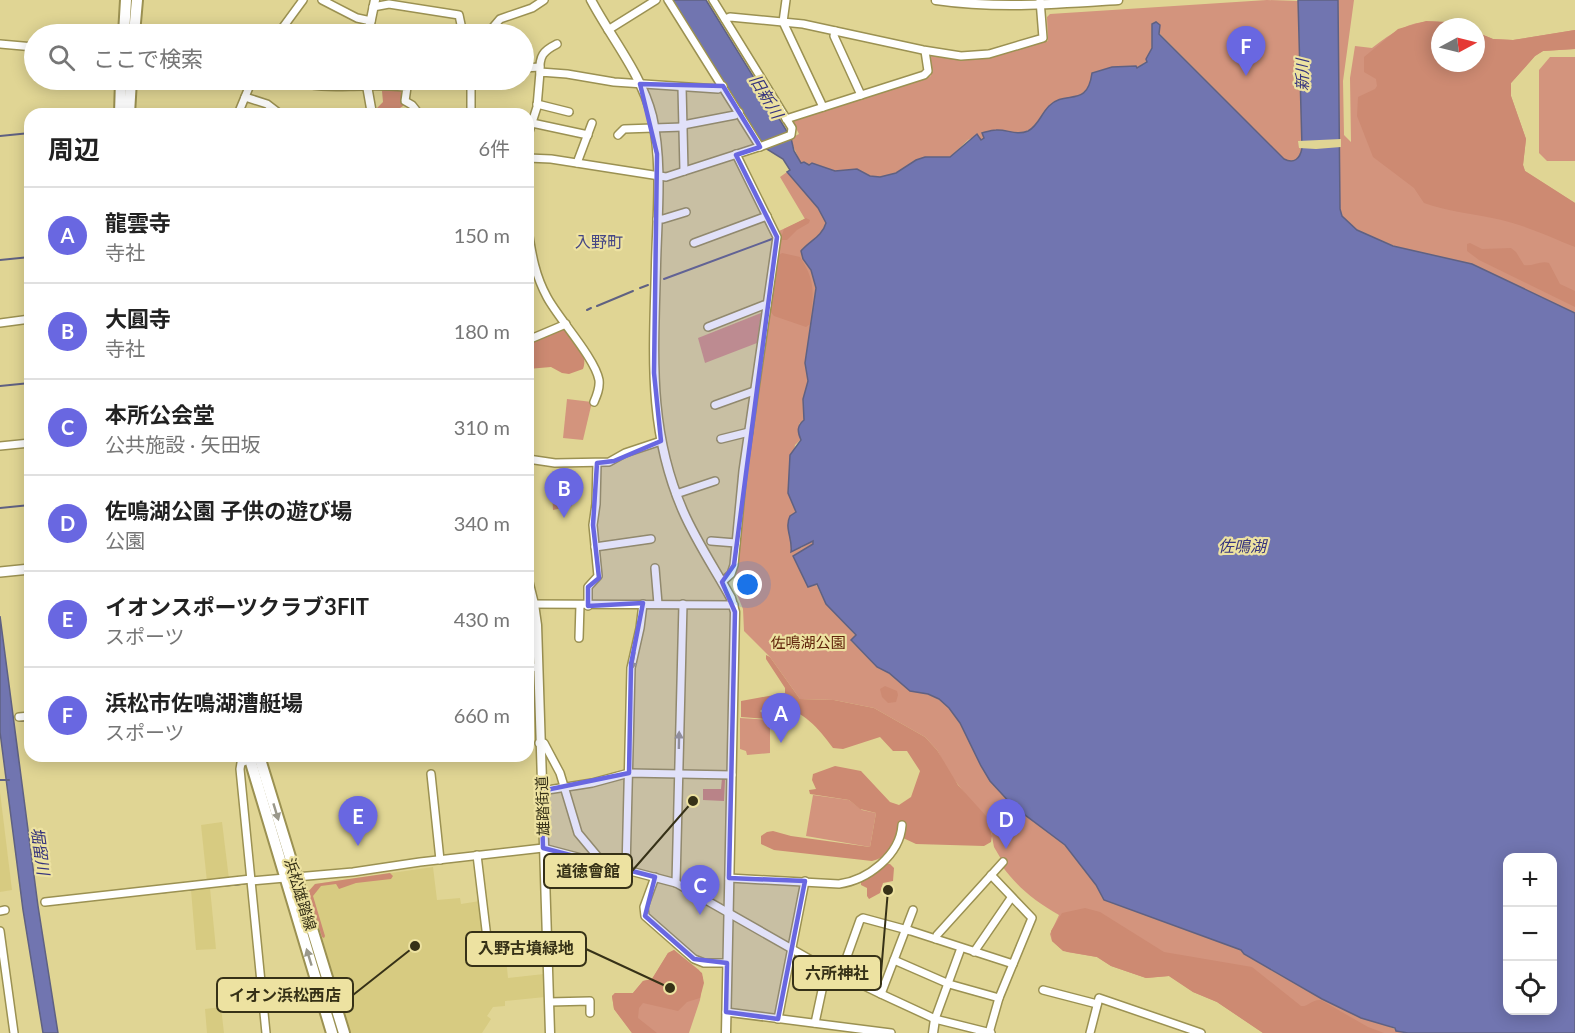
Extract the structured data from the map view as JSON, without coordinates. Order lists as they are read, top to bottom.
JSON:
{
  "streets": {
    "main road": ["浜松雄踏線"],
    "street": ["雄踏街道"]
  },
  "districts": ["入野町"],
  "water": [
    "新川",
    "旧新川",
    "佐鳴湖",
    "堀留川"
  ],
  "parks": ["佐鳴湖公園"],
  "places": [
    "道徳會館",
    "六所神社",
    "イオン浜松西店",
    "入野古墳緑地"
  ],
  "north": "right",
  "page": {
    "search": "ここで検索",
    "pins": [
      "F",
      "B",
      "A",
      "E",
      "D",
      "C"
    ],
    "heading": ["周辺", "6件"],
    "list": [
      {
        "mark": "A",
        "name": "龍雲寺",
        "note": "寺社",
        "value": "150 m"
      },
      {
        "mark": "B",
        "name": "大圓寺",
        "note": "寺社",
        "value": "180 m"
      },
      {
        "mark": "C",
        "name": "本所公会堂",
        "note": "公共施設 · 矢田坂",
        "value": "310 m"
      },
      {
        "mark": "D",
        "name": "佐鳴湖公園 子供の遊び場",
        "note": "公園",
        "value": "340 m"
      },
      {
        "mark": "E",
        "name": "イオンスポーツクラブ3FIT",
        "note": "スポーツ",
        "value": "430 m"
      },
      {
        "mark": "F",
        "name": "浜松市佐鳴湖漕艇場",
        "note": "スポーツ",
        "value": "660 m"
      }
    ],
    "map_buttons": ["+", "−"]
  }
}
